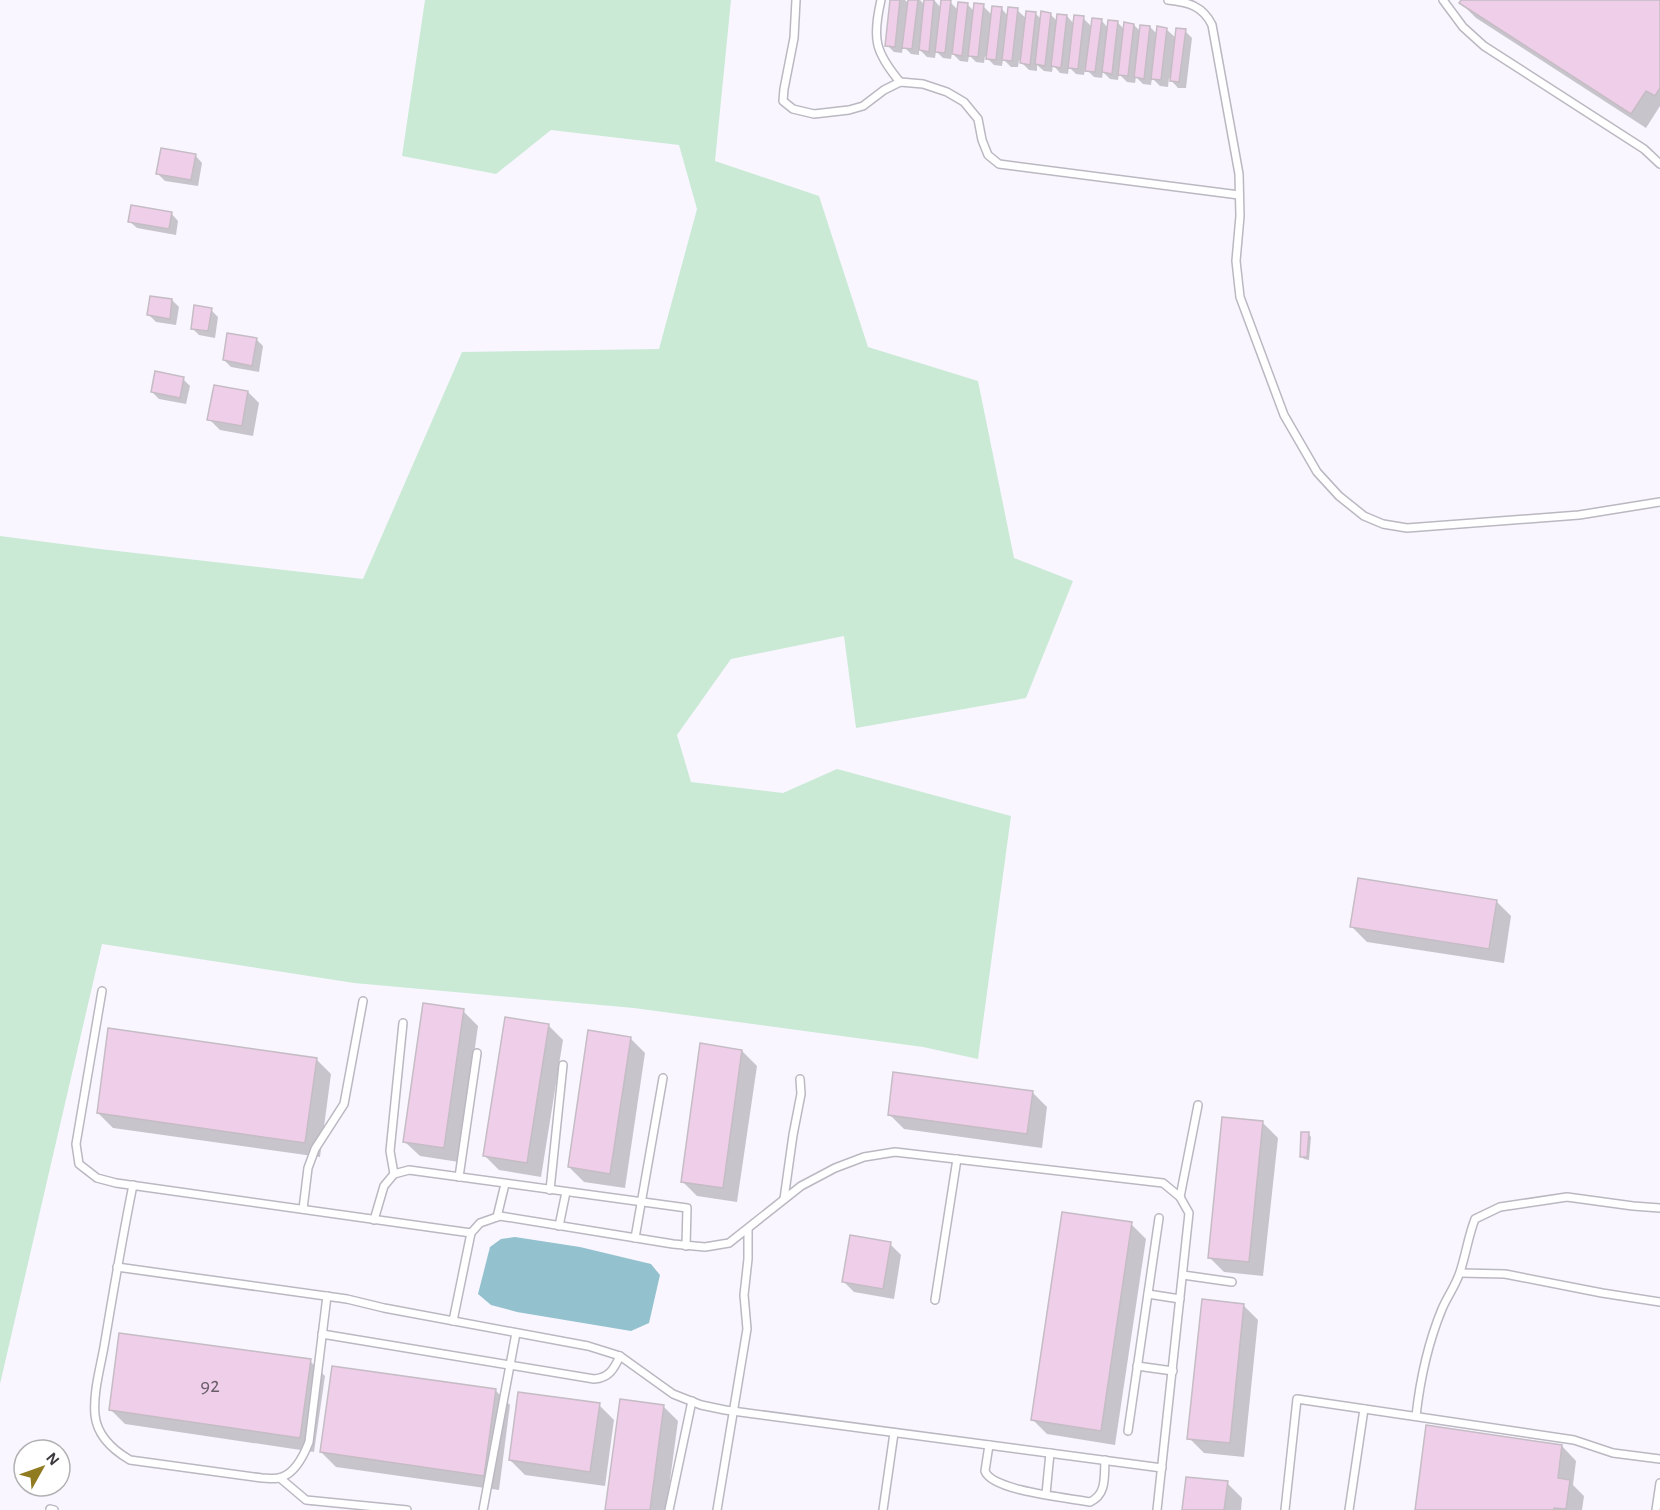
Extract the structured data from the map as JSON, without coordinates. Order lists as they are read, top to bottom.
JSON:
{
  "house_numbers": ["92"],
  "north": "top right"
}
